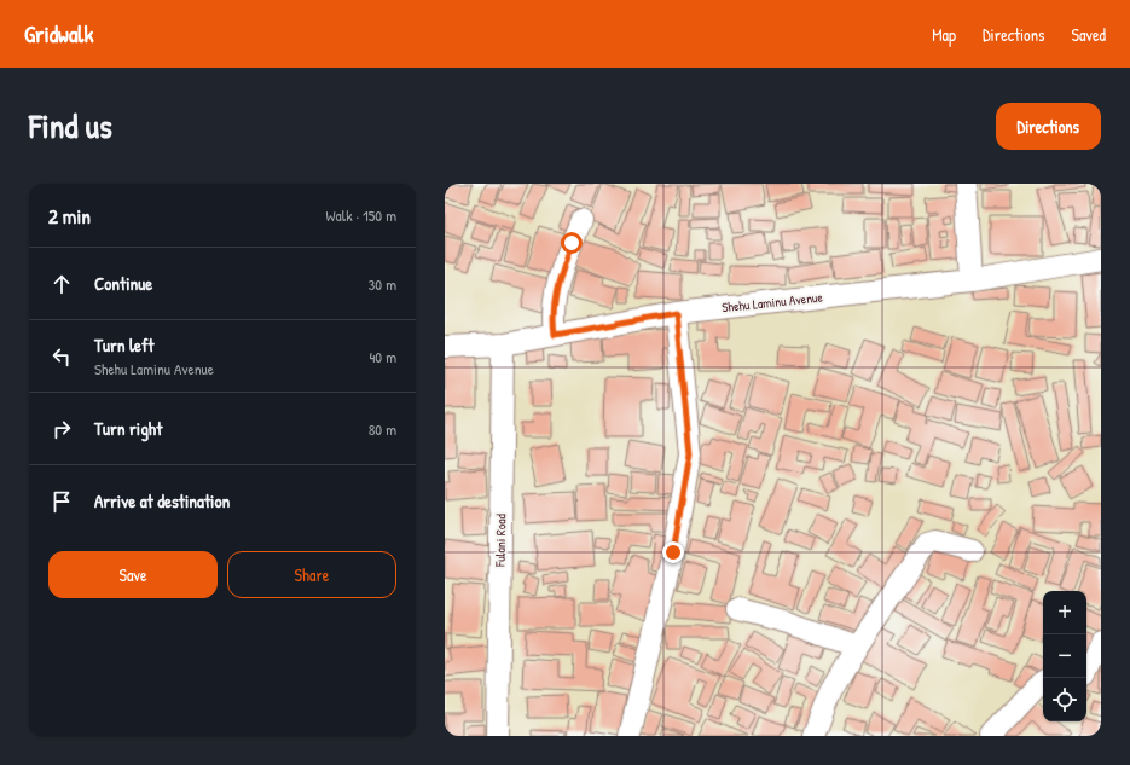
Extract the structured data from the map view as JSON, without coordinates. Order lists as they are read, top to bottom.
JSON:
{
  "streets": {
    "street": ["Shehu Laminu Avenue", "Fulani Road"]
  },
  "crossings": [
    ["Shehu Laminu Avenue", "Fulani Road"]
  ],
  "page": {
    "header": "Gridwalk",
    "nav": ["Map", "Directions", "Saved"],
    "title": "Find us",
    "buttons": [
      "Directions",
      ["Save", "Share"]
    ],
    "heading": ["2 min", "Walk · 150 m"],
    "list": [
      ["Continue", "30 m"],
      ["Turn left", "Shehu Laminu Avenue", "40 m"],
      ["Turn right", "80 m"],
      "Arrive at destination"
    ],
    "map_buttons": ["+", "−"]
  }
}
